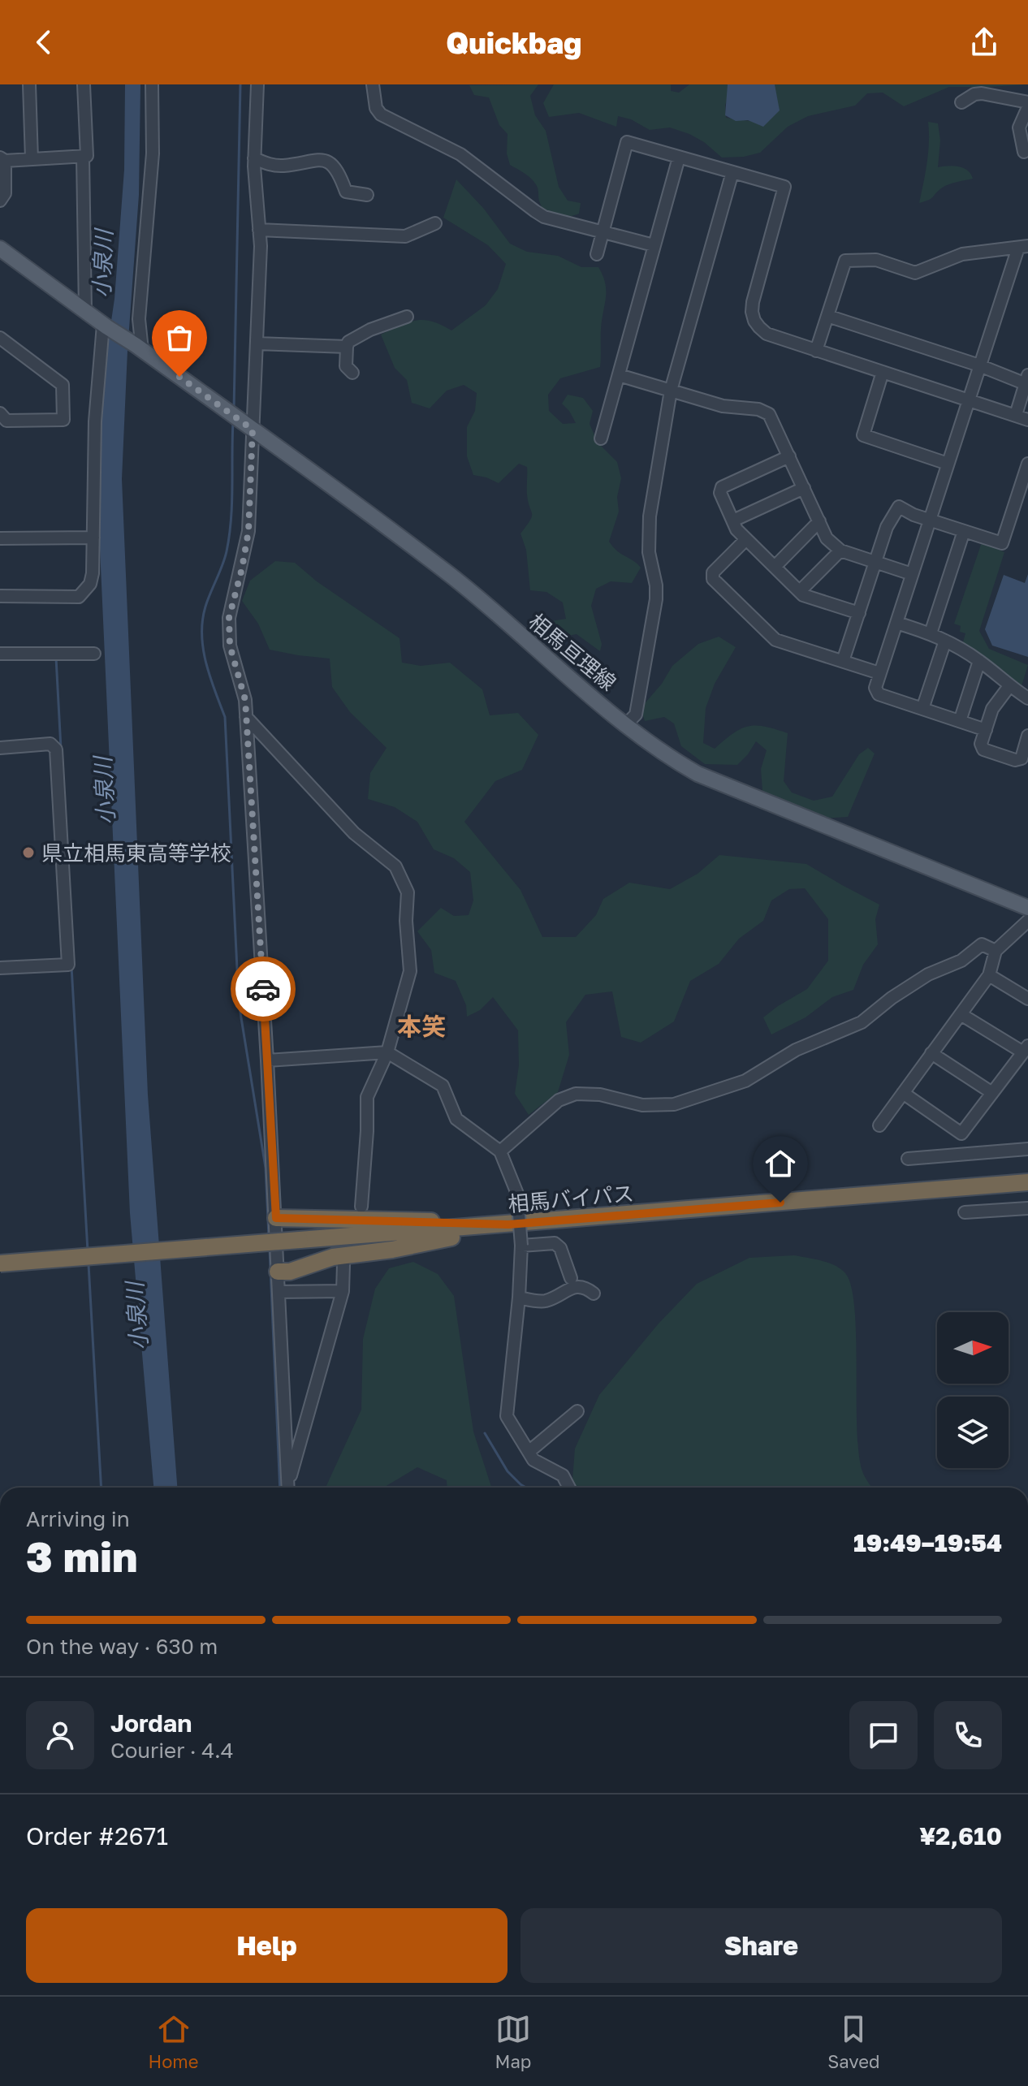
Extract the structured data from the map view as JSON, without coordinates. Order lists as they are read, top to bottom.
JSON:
{
  "streets": {
    "highway": ["相馬バイパス"],
    "main road": ["相馬亘理線"]
  },
  "districts": ["本笑"],
  "water": ["小泉川"],
  "places": ["県立相馬東高等学校"],
  "north": "right",
  "page": {
    "header": "Quickbag",
    "heading": ["3 min", "Arriving in", "19:49–19:54"],
    "panel": [
      "Jordan",
      "Courier · 4.4",
      "Order #2671",
      "¥2,610"
    ],
    "bar": "On the way · 630 m",
    "buttons": ["Help", "Share"],
    "tabs": ["Home", "Map", "Saved"]
  }
}
